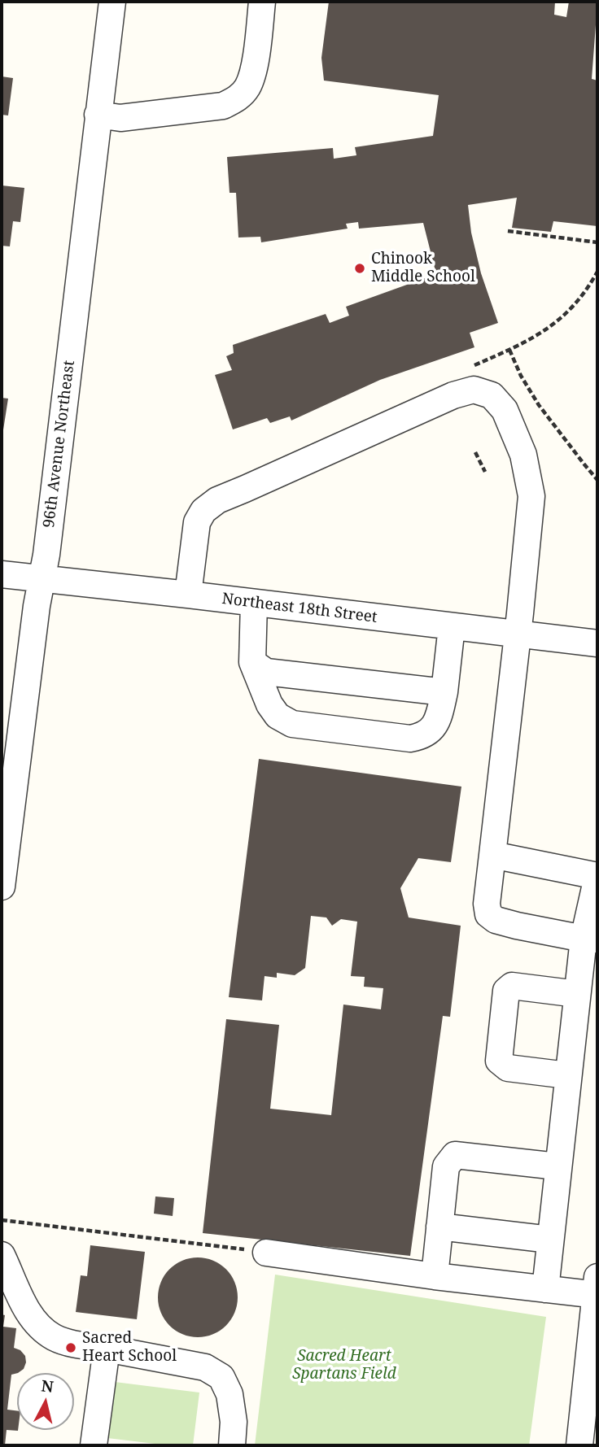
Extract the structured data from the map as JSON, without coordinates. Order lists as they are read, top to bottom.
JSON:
{
  "streets": {
    "street": ["96th Avenue Northeast", "Northeast 18th Street"]
  },
  "crossings": [
    ["96th Avenue Northeast", "Northeast 18th Street"]
  ],
  "parks": ["Sacred Heart Spartans Field"],
  "places": ["Chinook Middle School", "Sacred Heart School"],
  "north": "top"
}
